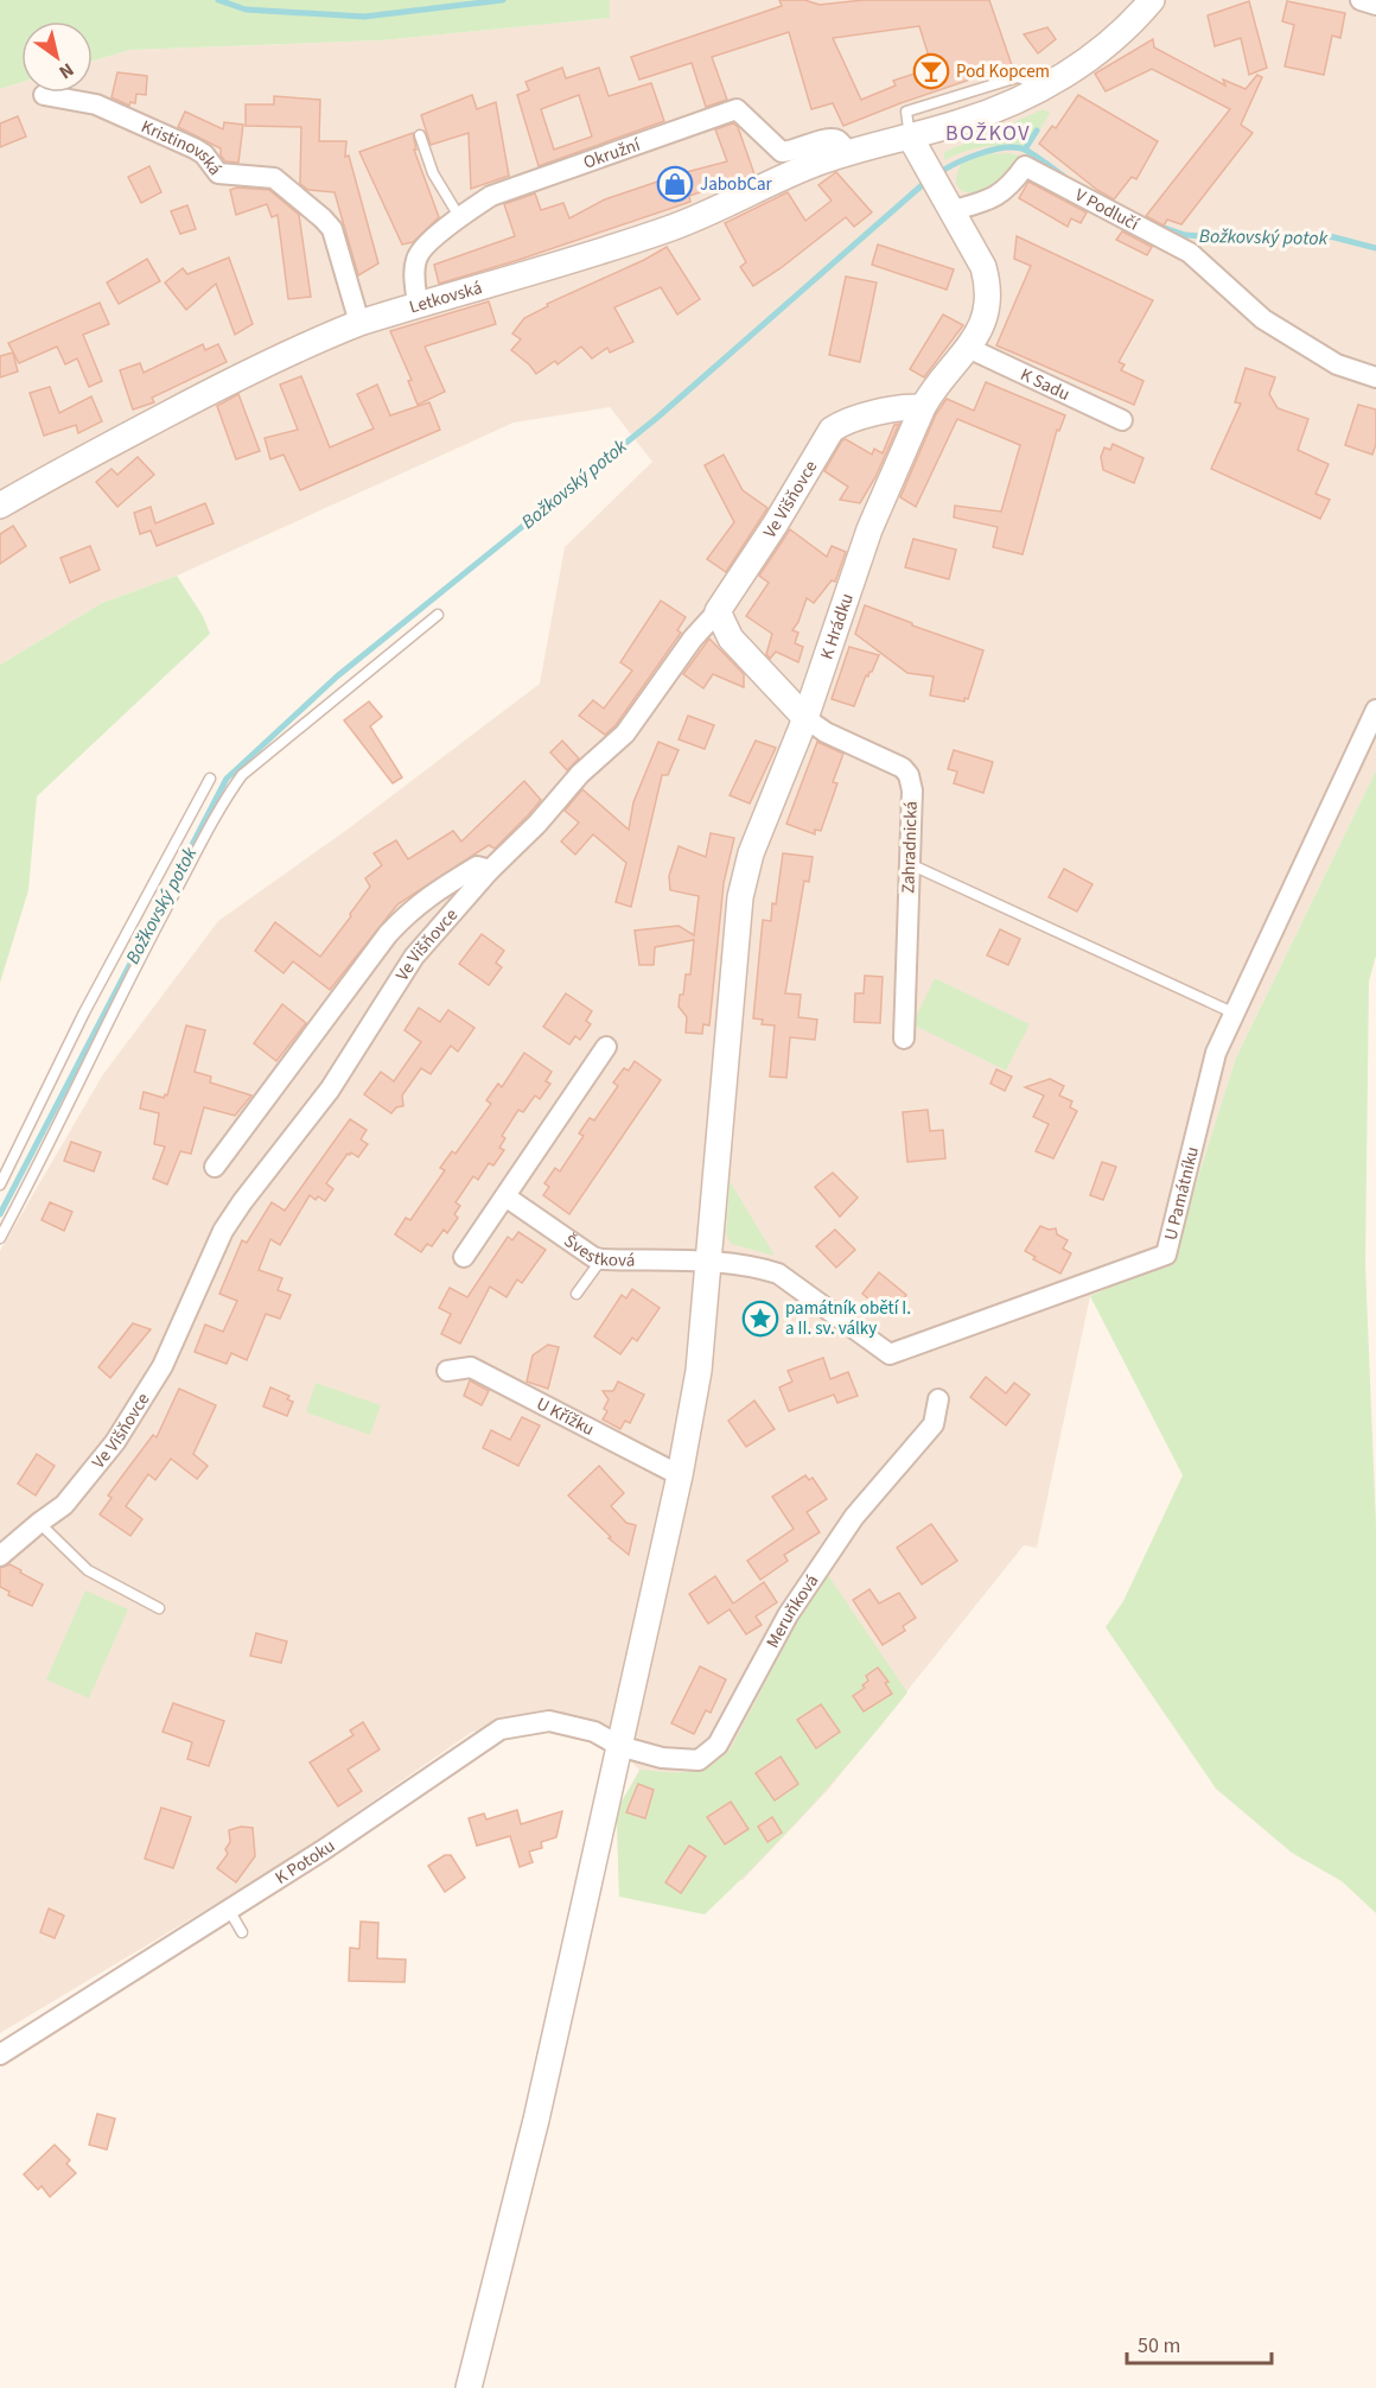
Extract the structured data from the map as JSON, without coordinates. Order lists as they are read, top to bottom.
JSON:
{
  "streets": {
    "street": [
      "Kristinovská",
      "Okružní",
      "V Podlučí",
      "Letkovská",
      "K Sadu",
      "Ve Višňovce",
      "K Hrádku",
      "Zahradnická",
      "U Památníku",
      "Švestková",
      "U Křížku",
      "Meruňková",
      "K Potoku"
    ]
  },
  "crossings": [
    ["Kristinovská", "Letkovská"],
    ["Okružní", "Letkovská"],
    ["V Podlučí", "K Hrádku"],
    ["Letkovská", "K Hrádku"],
    ["K Sadu", "K Hrádku"],
    ["Ve Višňovce", "K Hrádku"],
    ["K Hrádku", "Zahradnická"],
    ["K Hrádku", "U Památníku"],
    ["K Hrádku", "Švestková"],
    ["K Hrádku", "U Křížku"],
    ["K Hrádku", "Meruňková"],
    ["K Hrádku", "K Potoku"],
    ["U Památníku", "Švestková"],
    ["Meruňková", "K Potoku"]
  ],
  "districts": ["BOŽKOV"],
  "water": ["Božkovský potok"],
  "places": {
    "bar": ["Pod Kopcem"],
    "shop": ["JabobCar"],
    "place": ["památník obětí I. a II. sv. války"]
  },
  "scale_bar": "50 m",
  "north": "bottom right"
}
